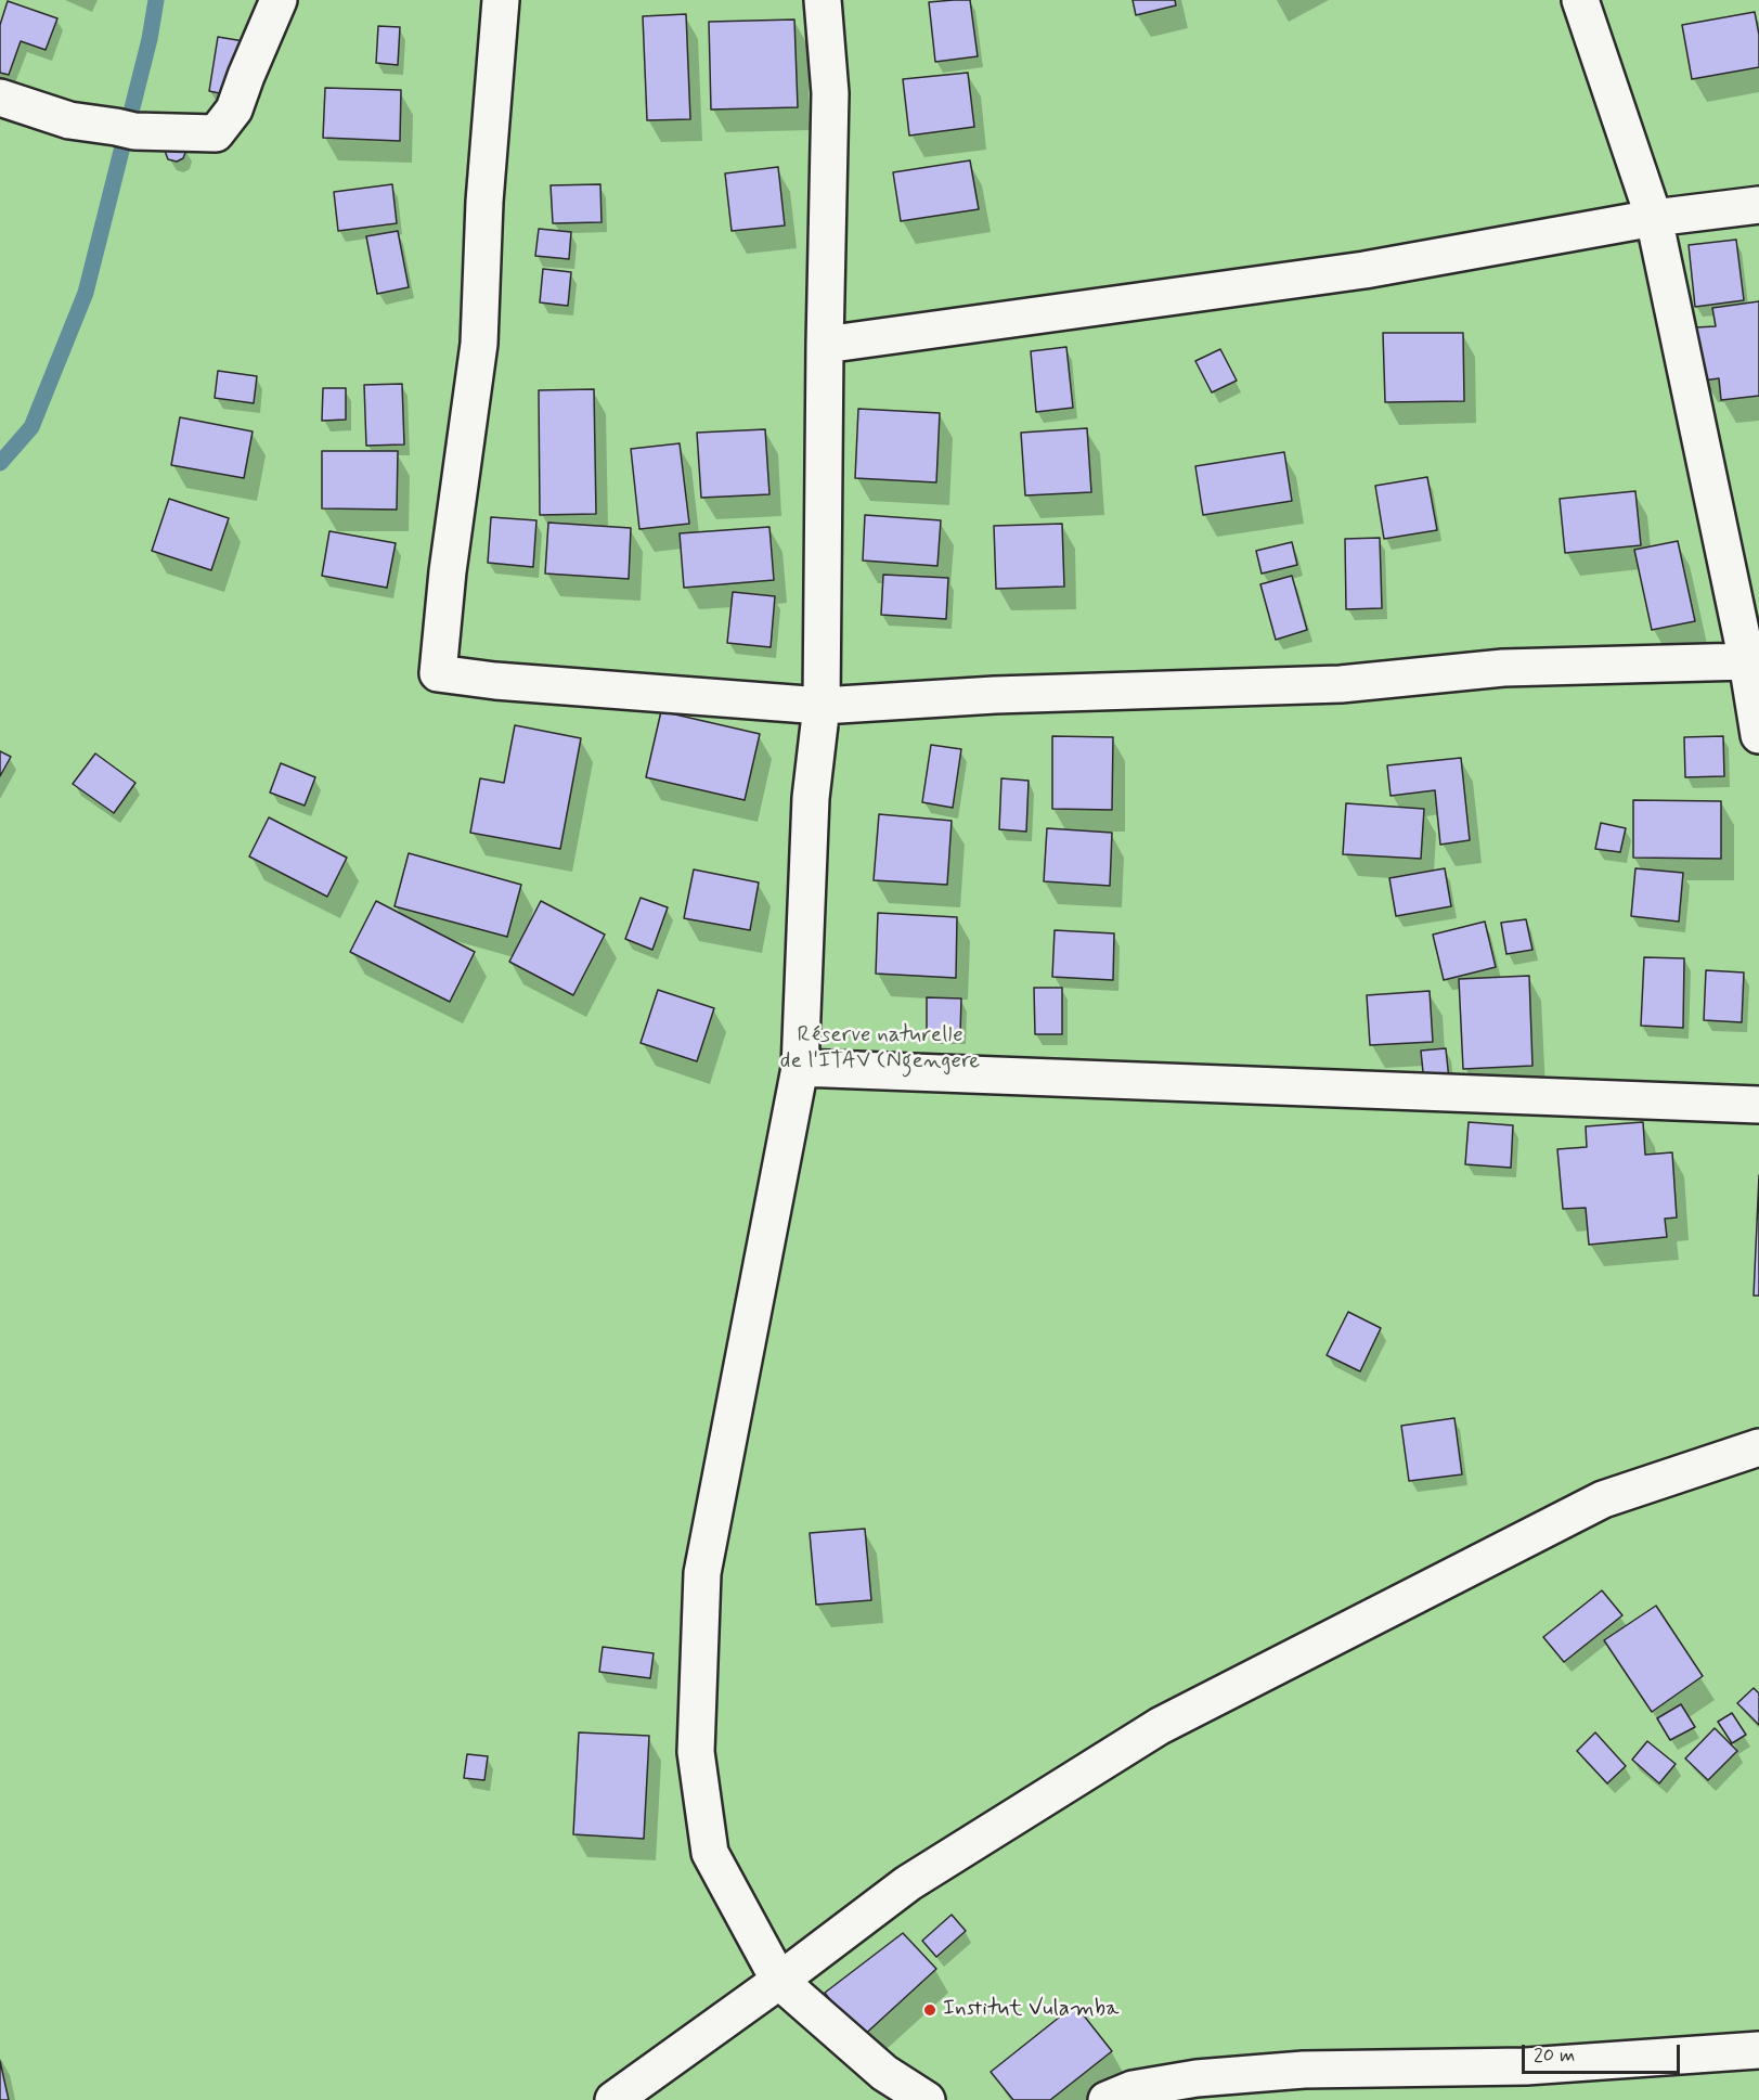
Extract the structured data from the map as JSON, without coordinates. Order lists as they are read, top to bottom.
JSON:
{
  "parks": ["Réserve naturelle de l'ITAV (Ngengere"],
  "places": ["Institut Vulamba"],
  "scale_bar": "20 m"
}
